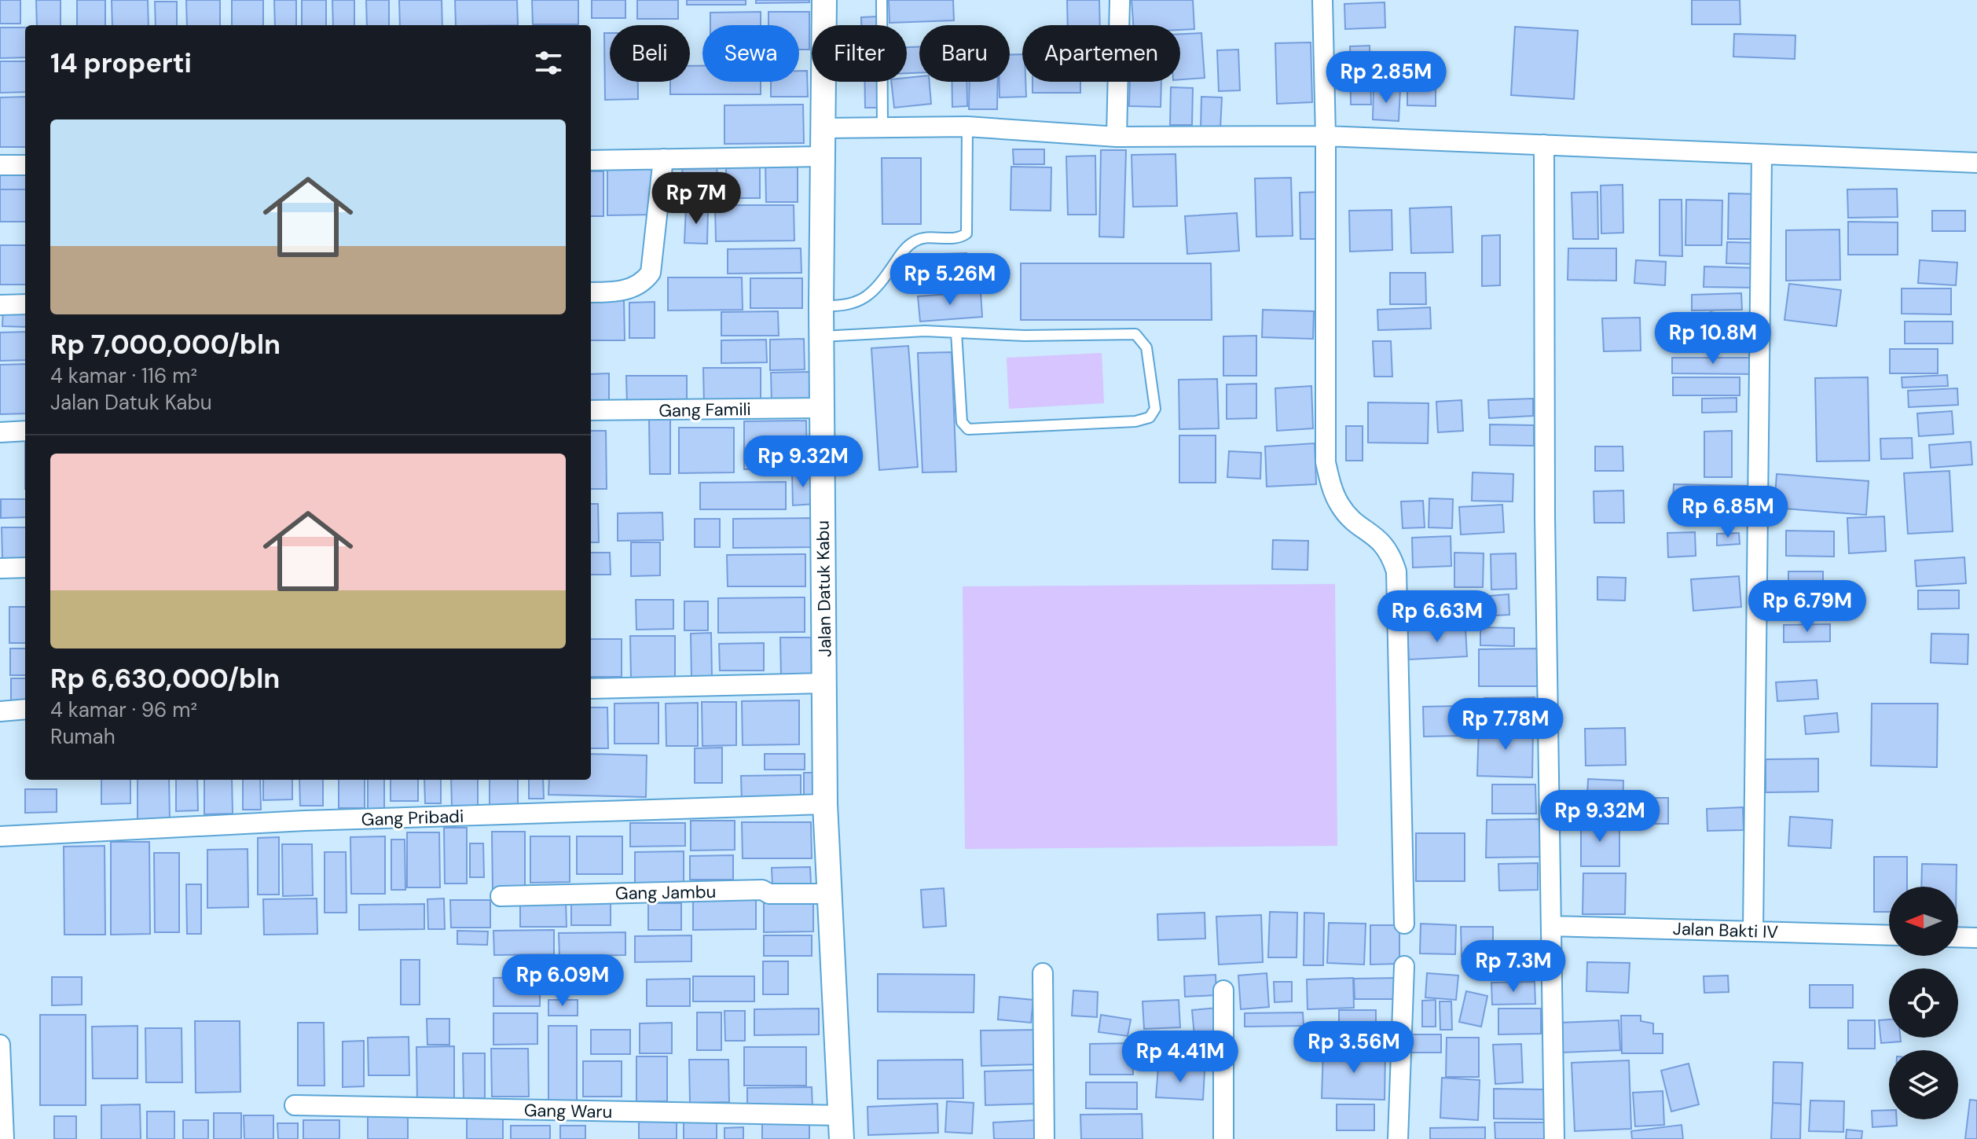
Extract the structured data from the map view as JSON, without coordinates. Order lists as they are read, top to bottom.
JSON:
{
  "streets": {
    "street": [
      "Gang Famili",
      "Jalan Datuk Kabu",
      "Gang Pribadi",
      "Gang Jambu",
      "Jalan Bakti IV",
      "Gang Waru"
    ]
  },
  "crossings": [
    ["Gang Famili", "Jalan Datuk Kabu"],
    ["Jalan Datuk Kabu", "Gang Pribadi"],
    ["Jalan Datuk Kabu", "Gang Jambu"],
    ["Jalan Datuk Kabu", "Gang Waru"]
  ],
  "north": "left",
  "page": {
    "chip": [
      "Beli",
      "Sewa",
      "Filter",
      "Baru",
      "Apartemen"
    ],
    "heading": "14 properti",
    "price": [
      "Rp 2.85M",
      "Rp 7M",
      "Rp 5.26M",
      "Rp 10.8M",
      "Rp 9.32M",
      "Rp 6.85M",
      "Rp 6.79M",
      "Rp 6.63M",
      "Rp 7.78M",
      "Rp 9.32M",
      "Rp 7.3M",
      "Rp 6.09M",
      "Rp 3.56M",
      "Rp 4.41M"
    ],
    "list": [
      {
        "name": "Rp 7,000,000/bln",
        "note": "4 kamar · 116 m² · Jalan Datuk Kabu"
      },
      {
        "name": "Rp 6,630,000/bln",
        "note": "4 kamar · 96 m² · Rumah"
      }
    ]
  }
}
